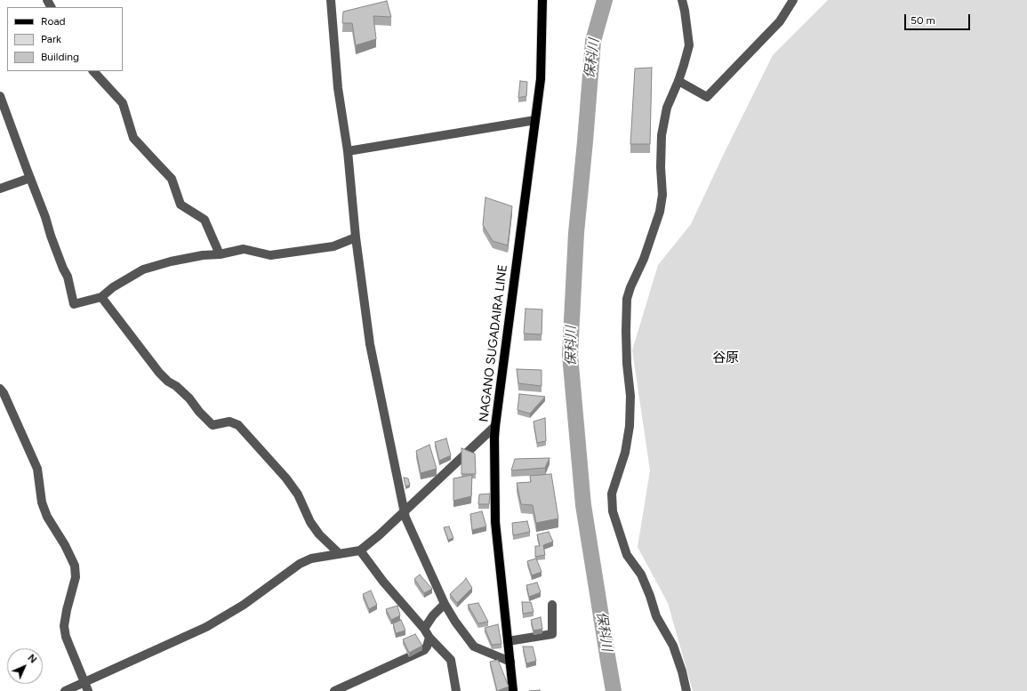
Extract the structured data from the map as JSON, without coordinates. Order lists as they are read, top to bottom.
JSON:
{
  "streets": {
    "main road": ["NAGANO SUGADAIRA LINE"]
  },
  "districts": ["谷原"],
  "water": ["保科川"],
  "legend": ["Road", "Park", "Building"],
  "scale_bar": "50 m",
  "north": "top right"
}
